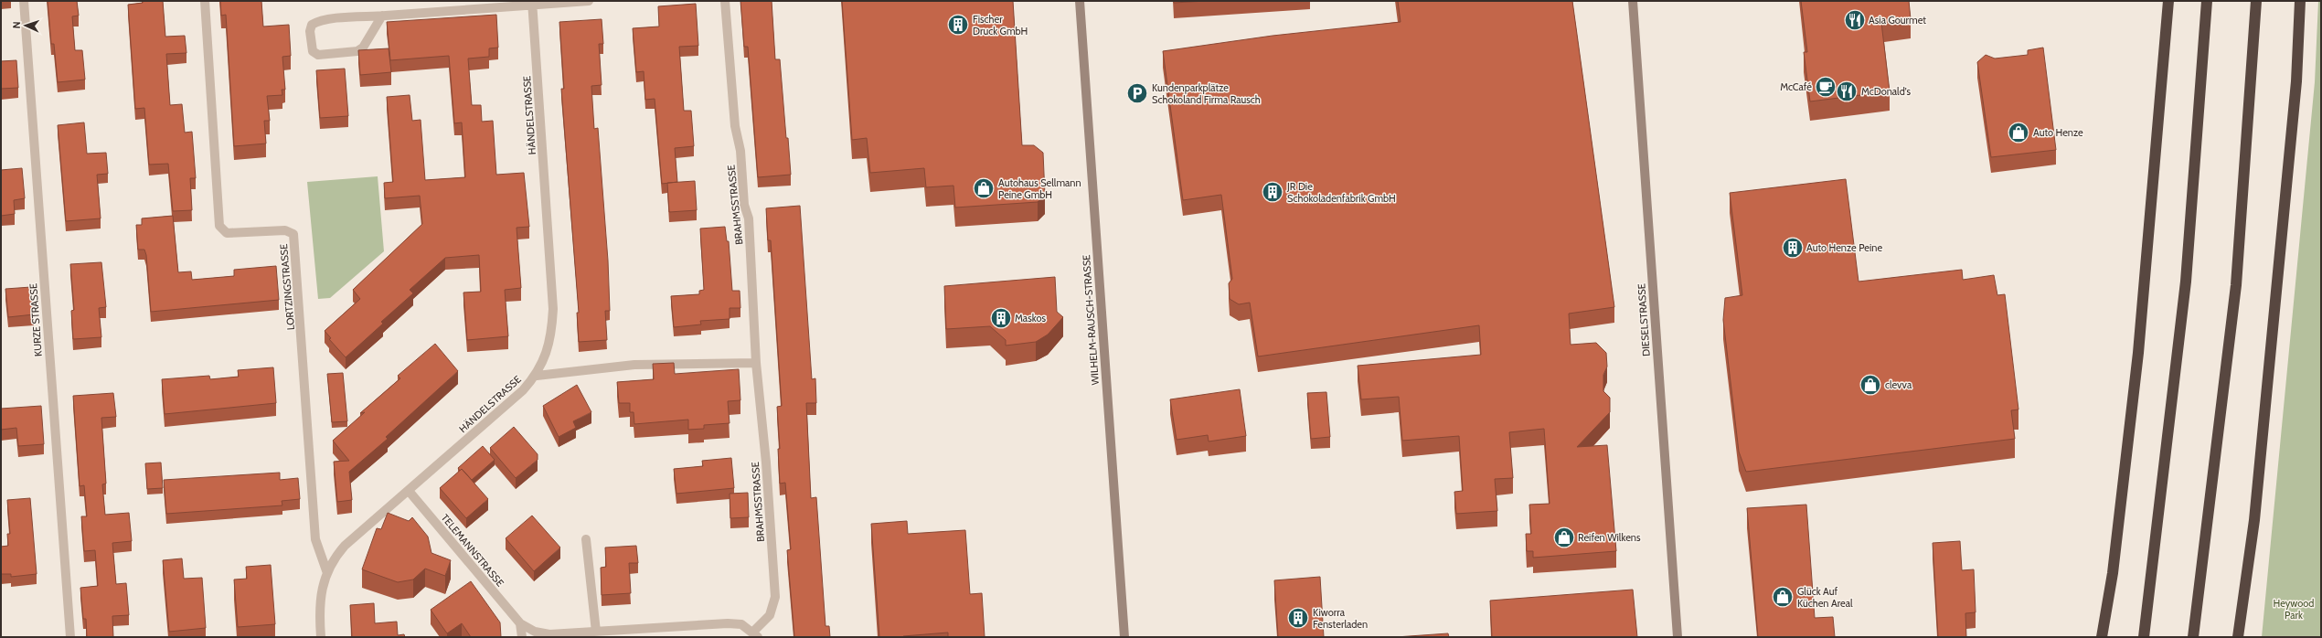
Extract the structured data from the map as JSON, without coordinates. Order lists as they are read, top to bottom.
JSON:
{
  "streets": {
    "street": [
      "HÄNDELSTRASSE",
      "BRAHMSSTRASSE",
      "LORTZINGSTRASSE",
      "KURZE STRASSE",
      "WILHELM-RAUSCH-STRASSE",
      "DIESELSTRASSE",
      "TELEMANNSTRASSE"
    ]
  },
  "crossings": [
    ["HÄNDELSTRASSE", "LORTZINGSTRASSE"],
    ["HÄNDELSTRASSE", "TELEMANNSTRASSE"],
    ["BRAHMSSTRASSE", "TELEMANNSTRASSE"]
  ],
  "parks": ["Heywood Park"],
  "places": {
    "restaurant": ["Asia Gourmet", "McDonald's"],
    "building": [
      "Fischer Druck GmbH",
      "JR Die Schokoladenfabrik GmbH",
      "Auto Henze Peine",
      "Maskos",
      "Kiworra Fensterladen"
    ],
    "cafe": ["McCafé"],
    "parking": ["Kundenparkplätze Schokoland Firma Rausch"],
    "shop": [
      "Auto Henze",
      "Autohaus Sellmann Peine GmbH",
      "clevva",
      "Reifen Wilkens",
      "Glück Auf Küchen Areal"
    ]
  },
  "north": "left"
}
